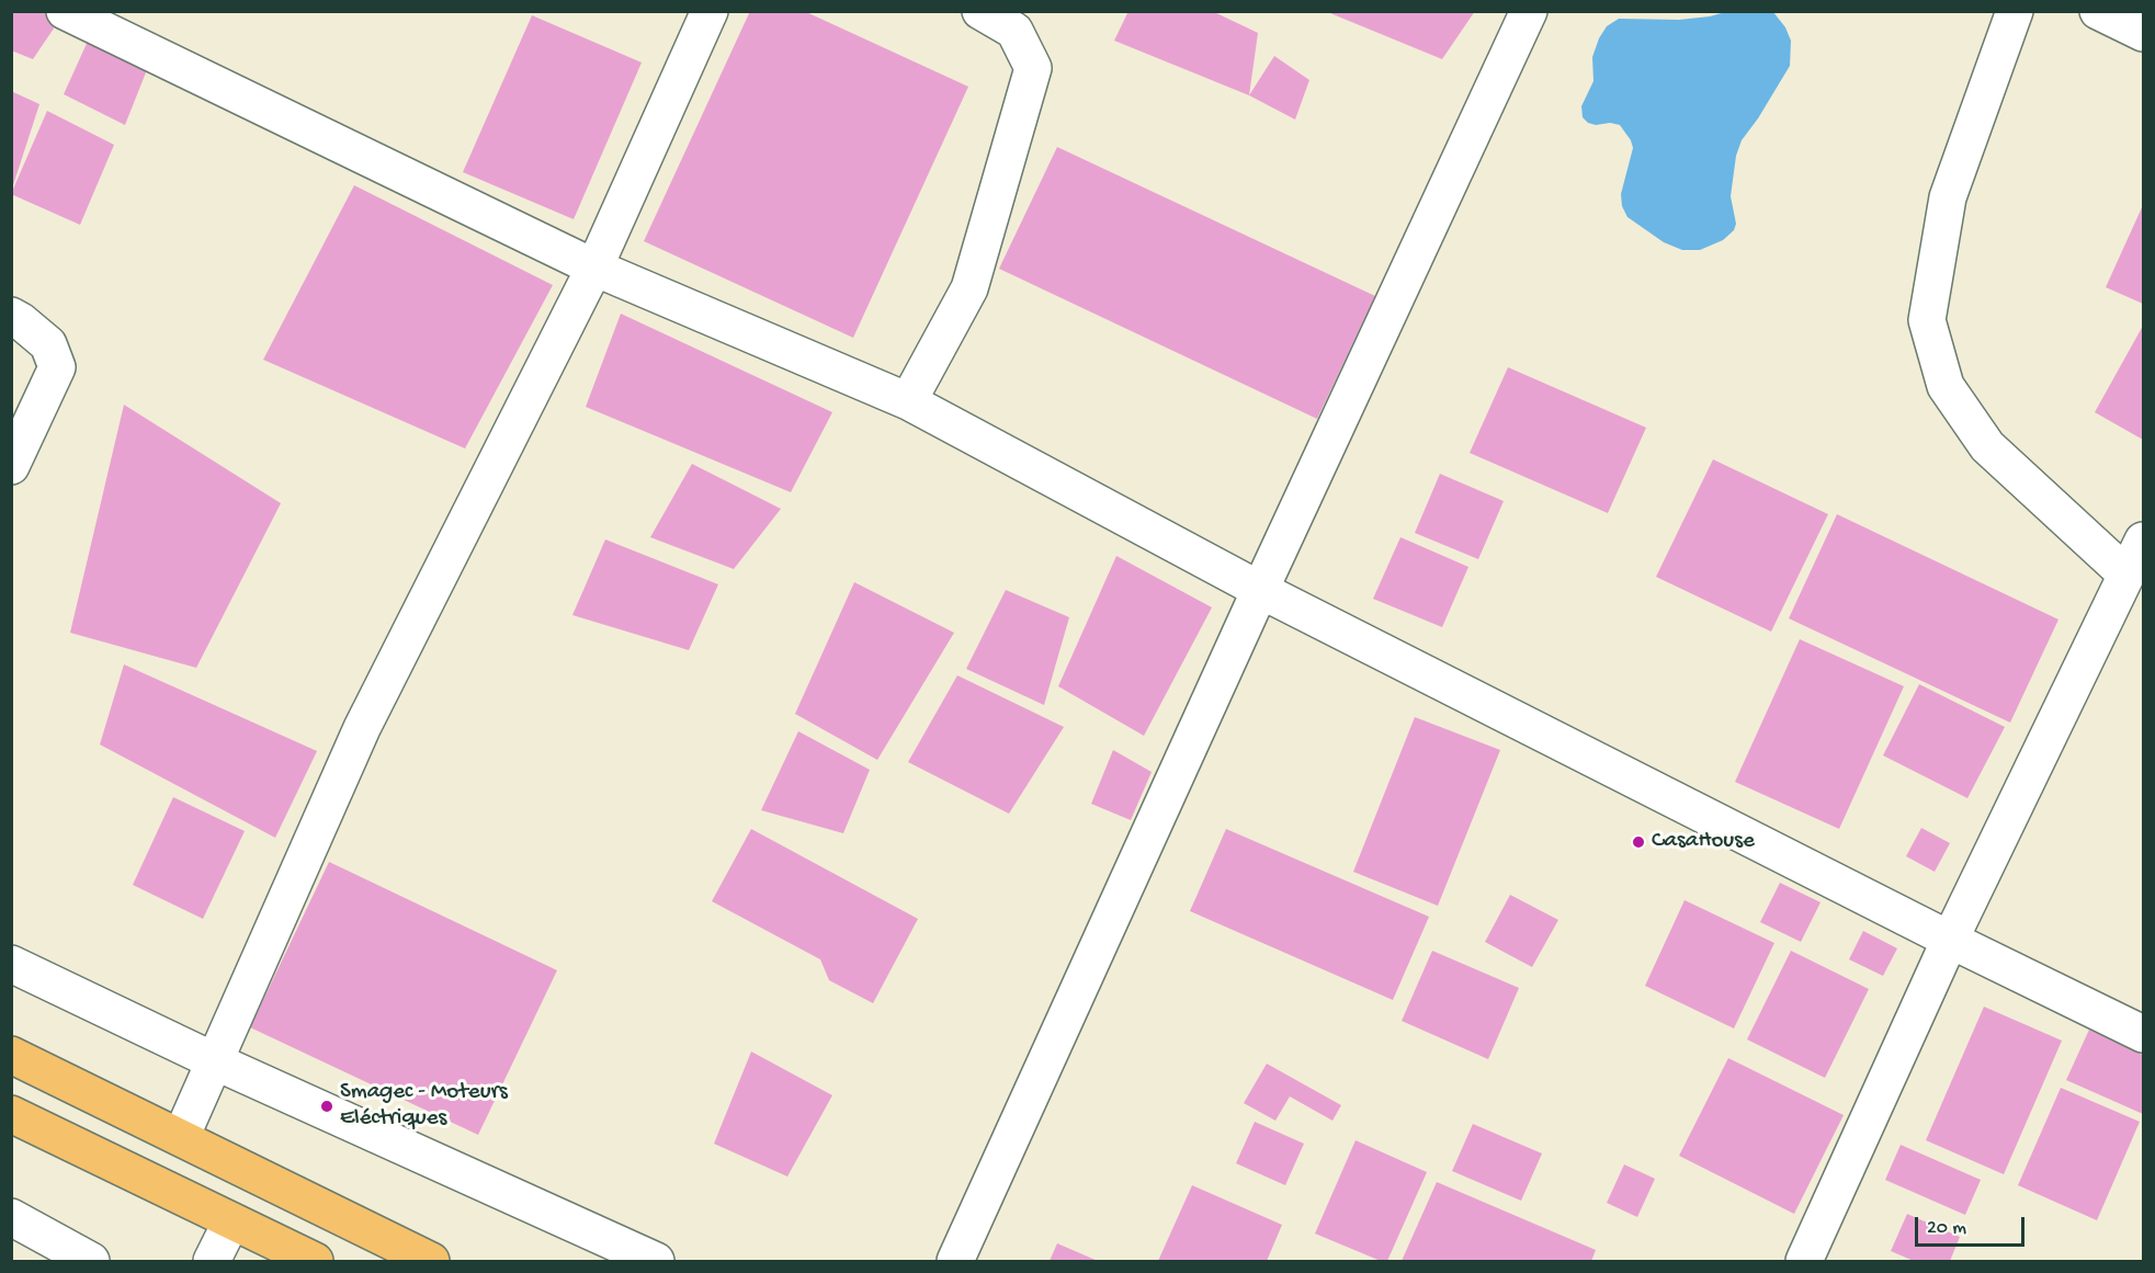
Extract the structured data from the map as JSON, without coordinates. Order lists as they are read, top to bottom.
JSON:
{
  "places": ["CasaHouse", "Smagec - Moteurs Eléctriques"],
  "scale_bar": "20 m"
}
